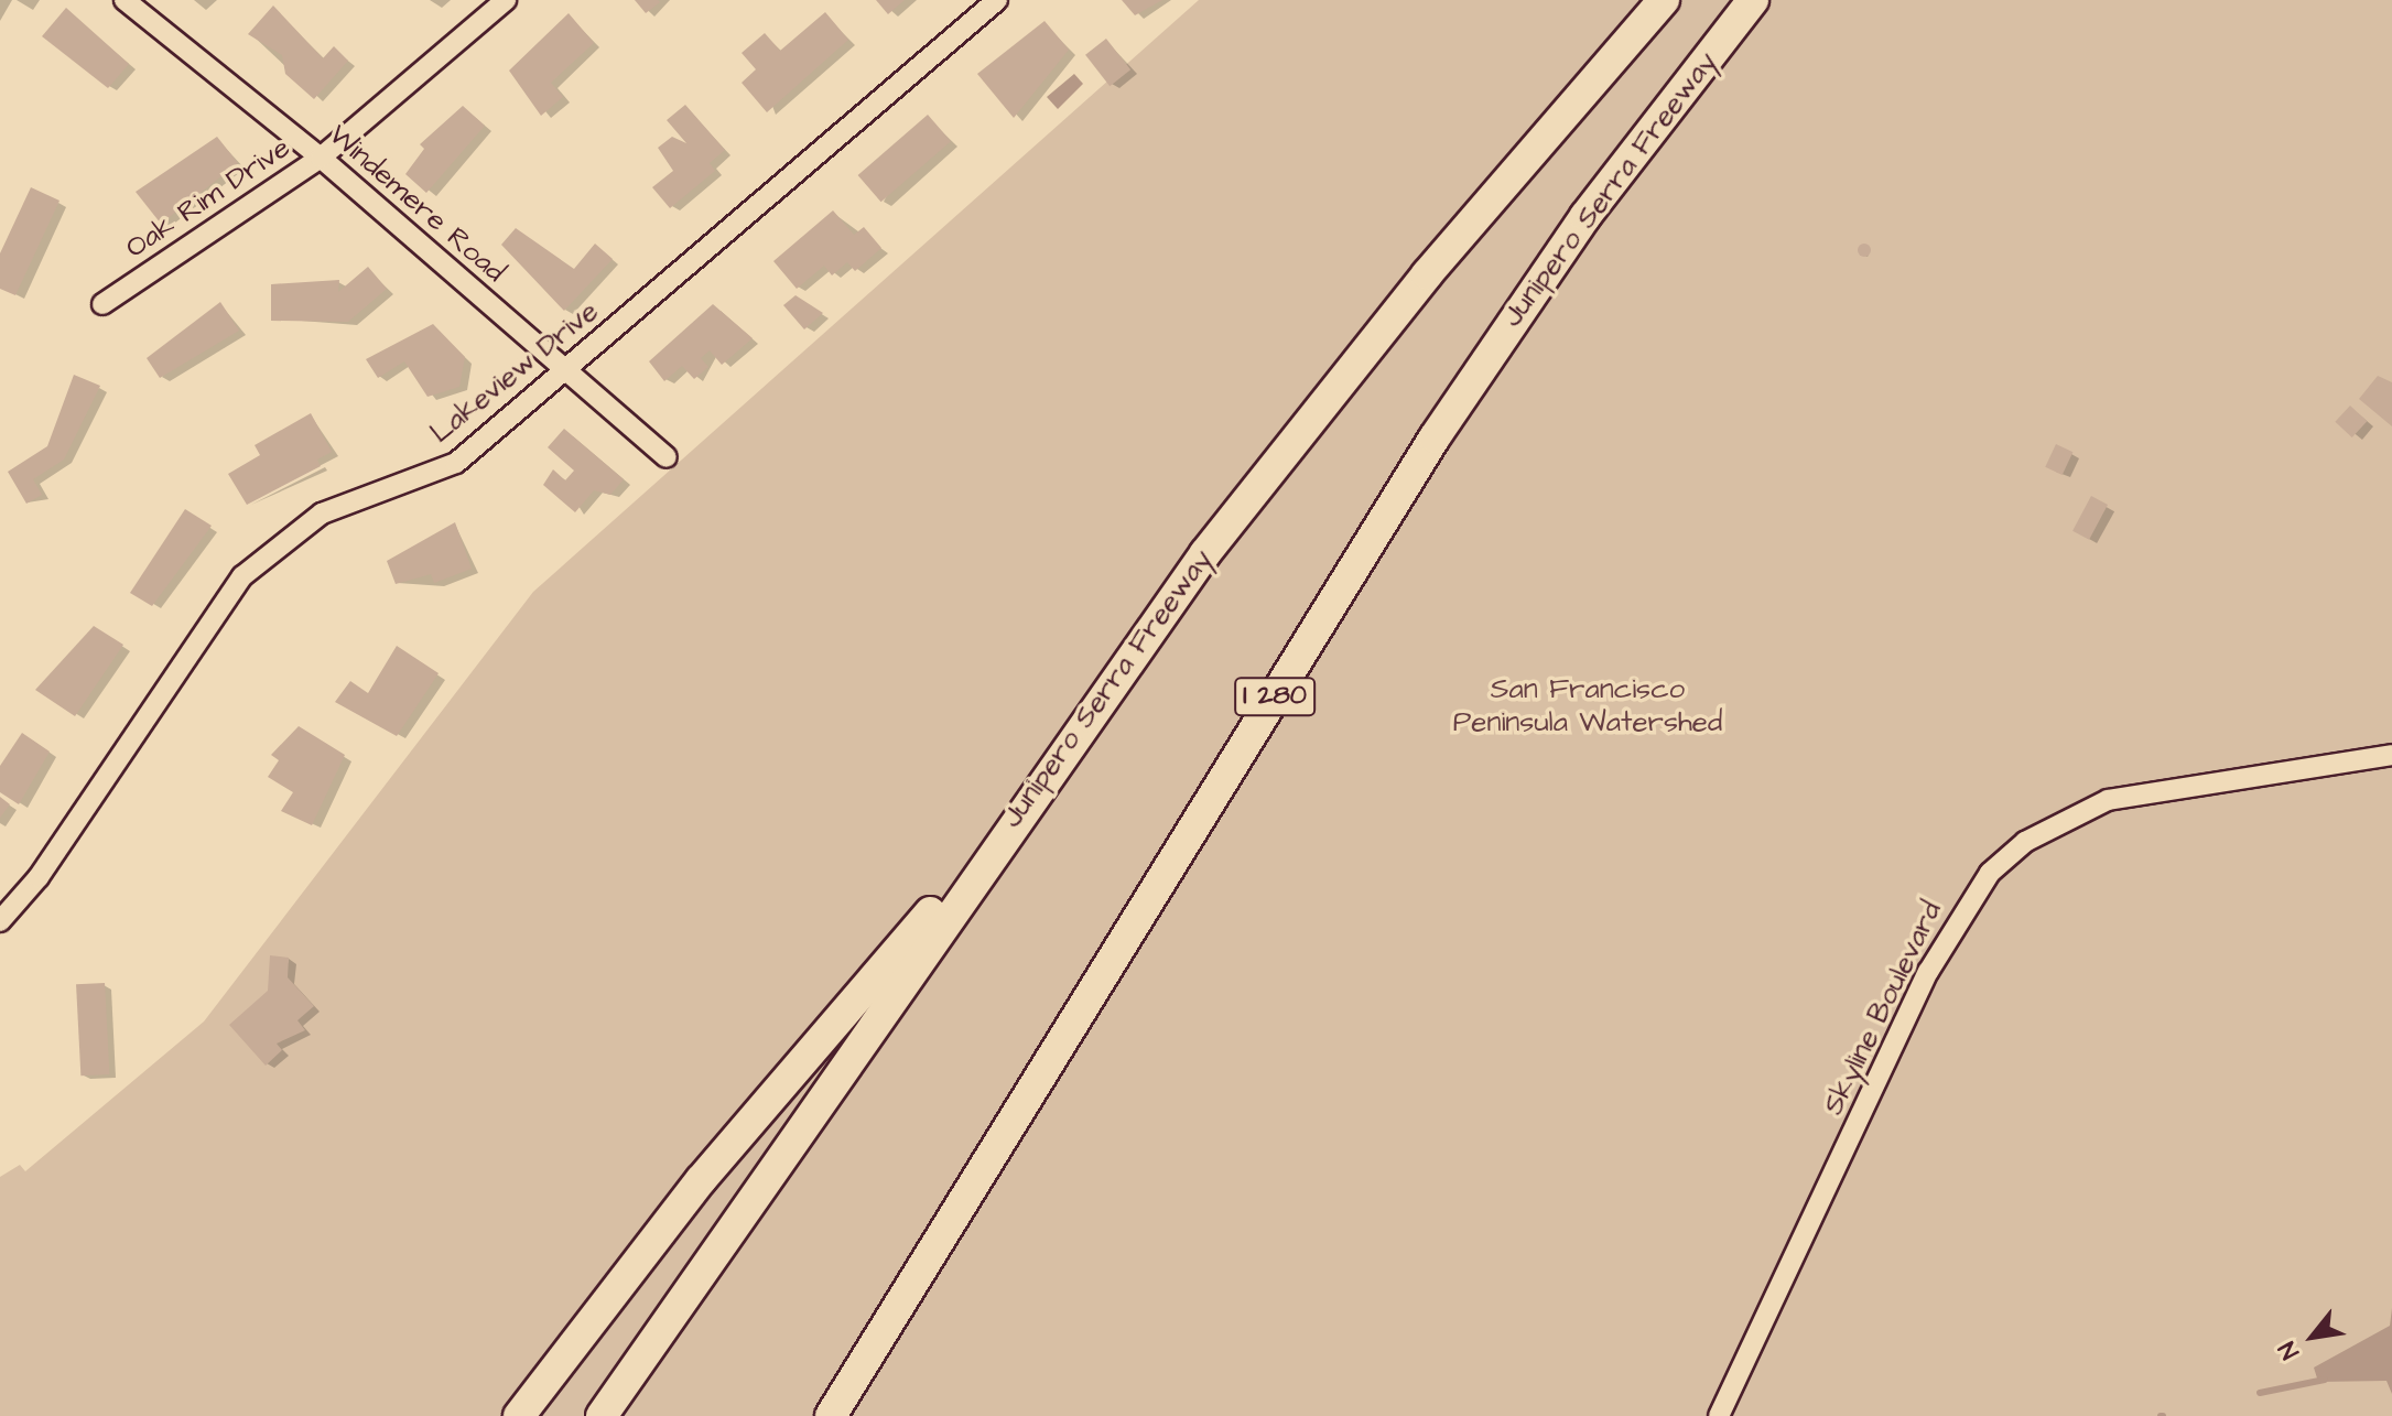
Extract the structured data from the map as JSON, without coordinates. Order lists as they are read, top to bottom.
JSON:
{
  "streets": {
    "highway": ["Junipero Serra Freeway", "I 280"],
    "street": [
      "Oak Rim Drive",
      "Windemere Road",
      "Lakeview Drive",
      "Skyline Boulevard"
    ]
  },
  "crossings": [
    ["Oak Rim Drive", "Windemere Road"],
    ["Windemere Road", "Lakeview Drive"]
  ],
  "parks": ["San Francisco Peninsula Watershed"],
  "north": "bottom left"
}
